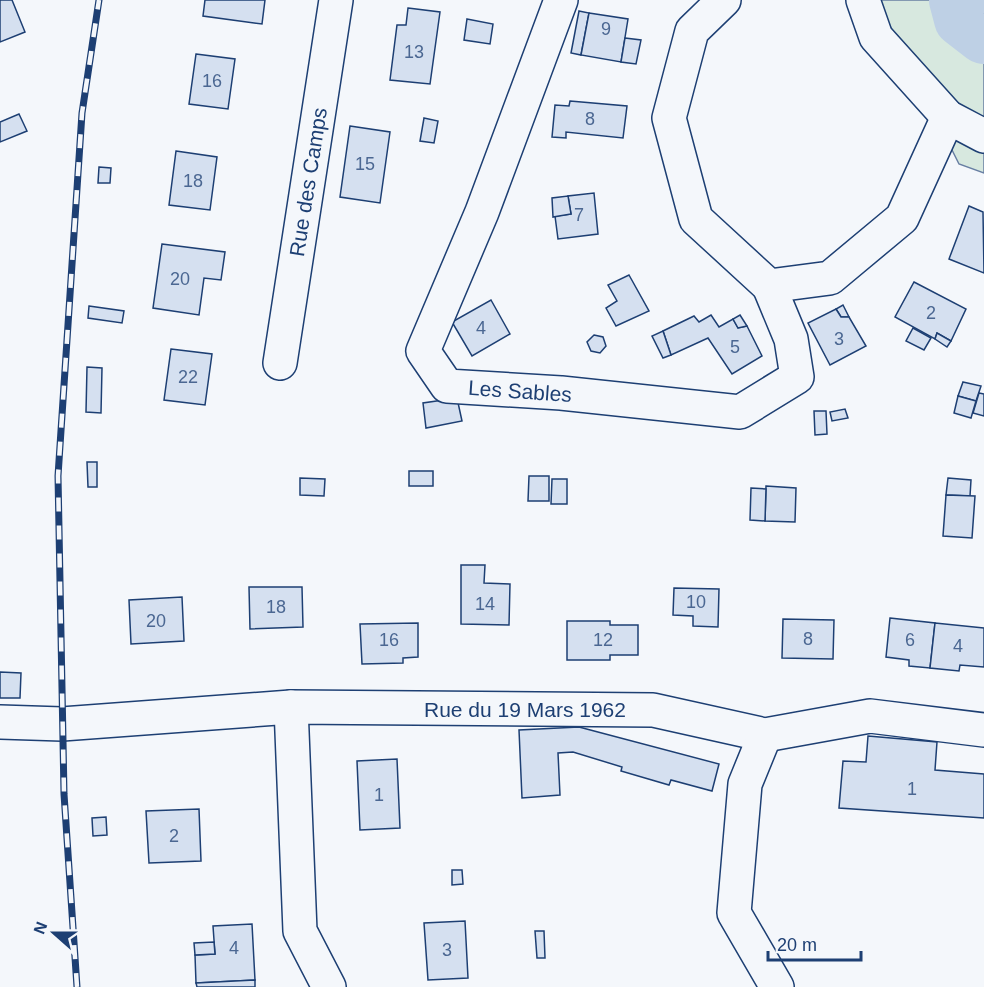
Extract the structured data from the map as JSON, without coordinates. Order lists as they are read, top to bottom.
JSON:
{
  "streets": {
    "street": ["Rue des Camps", "Les Sables", "Rue du 19 Mars 1962"]
  },
  "house_numbers": [
    "9",
    "13",
    "16",
    "8",
    "15",
    "18",
    "7",
    "20",
    "2",
    "4",
    "3",
    "5",
    "22",
    "10",
    "14",
    "18",
    "20",
    "8",
    "16",
    "12",
    "6",
    "4",
    "1",
    "1",
    "2",
    "4",
    "3"
  ],
  "scale_bar": "20 m",
  "north": "left"
}
